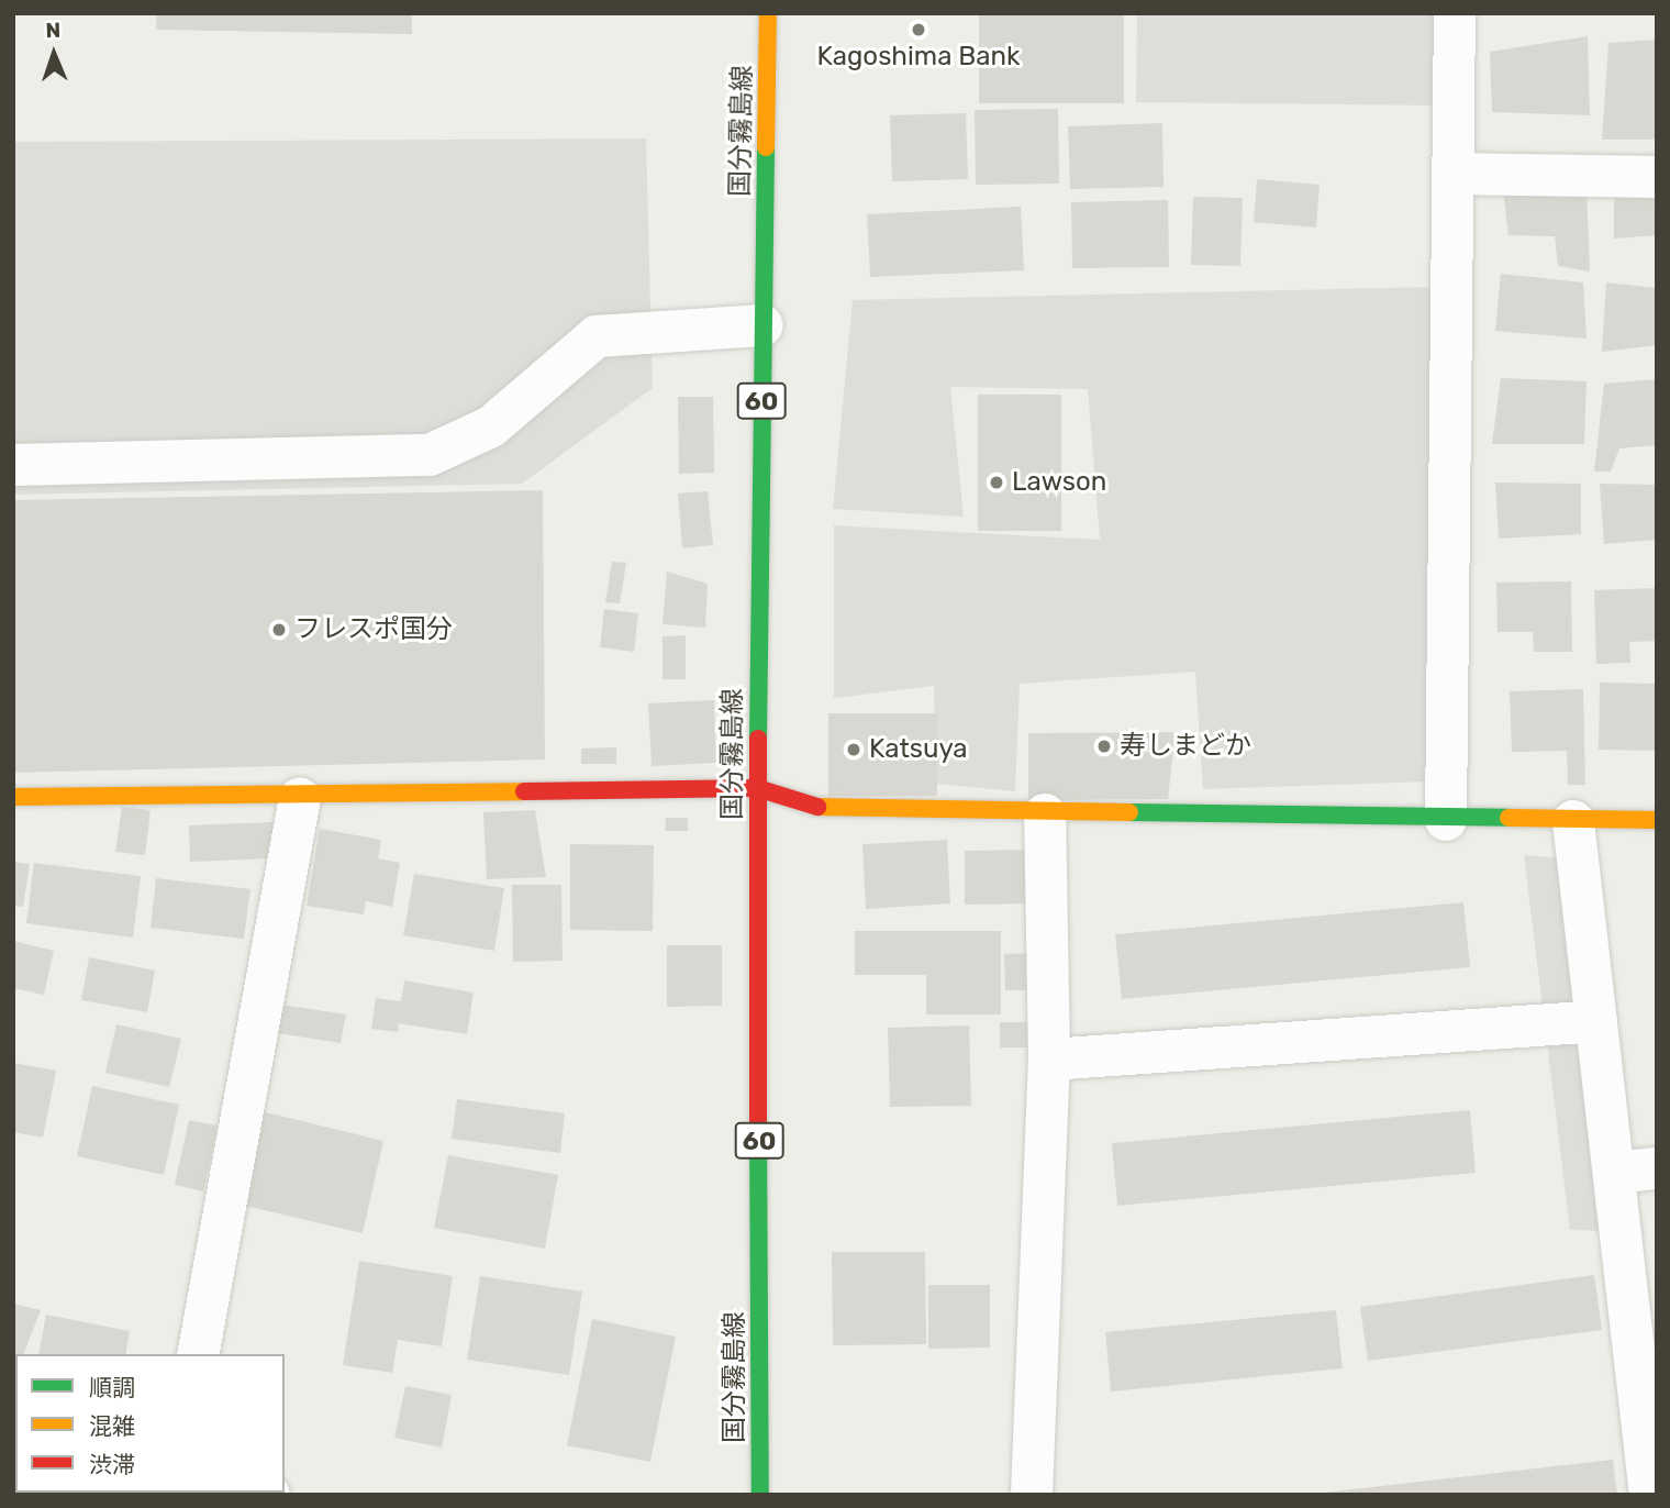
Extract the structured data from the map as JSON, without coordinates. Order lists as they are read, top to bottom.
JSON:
{
  "streets": {
    "street": ["国分霧島線", "60"]
  },
  "places": [
    "Kagoshima Bank",
    "Lawson",
    "フレスポ国分",
    "寿しまどか",
    "Katsuya"
  ],
  "legend": ["順調", "混雑", "渋滞"],
  "north": "top"
}
